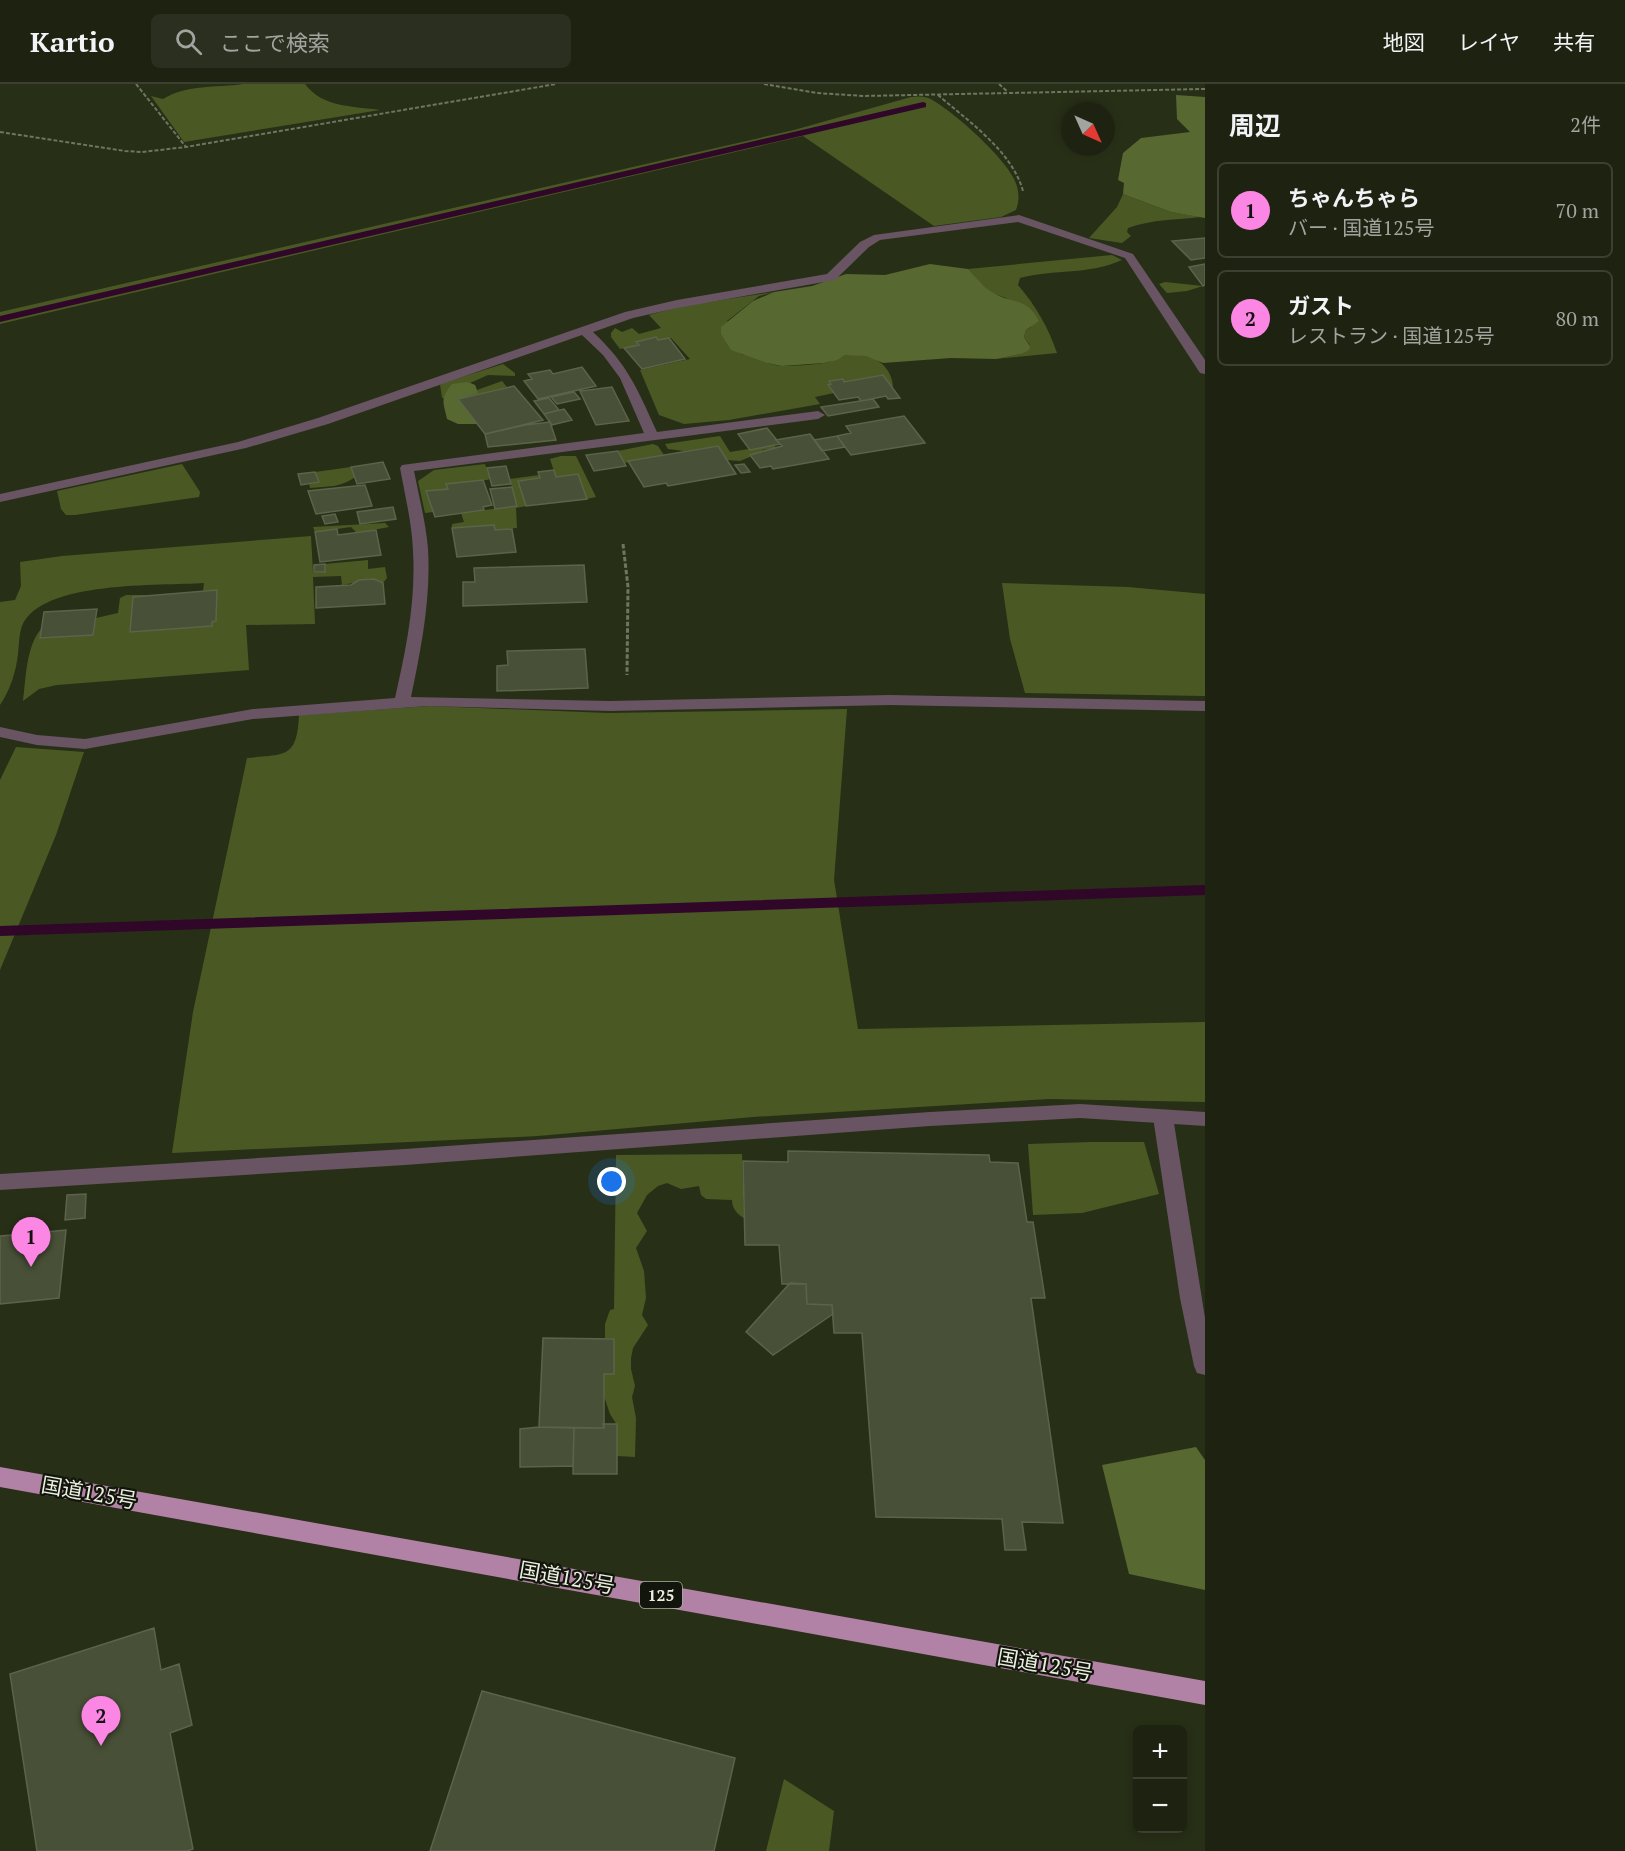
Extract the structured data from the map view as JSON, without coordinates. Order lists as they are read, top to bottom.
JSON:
{
  "streets": {
    "highway": ["国道125号", "125"]
  },
  "north": "bottom right",
  "page": {
    "header": "Kartio",
    "search": "ここで検索",
    "nav": ["地図", "レイヤ", "共有"],
    "heading": ["周辺", "2件"],
    "list": [
      {
        "mark": "1",
        "name": "ちゃんちゃら",
        "note": "バー · 国道125号",
        "value": "70 m"
      },
      {
        "mark": "2",
        "name": "ガスト",
        "note": "レストラン · 国道125号",
        "value": "80 m"
      }
    ],
    "pins": ["1", "2"],
    "map_buttons": ["+", "−"]
  }
}
